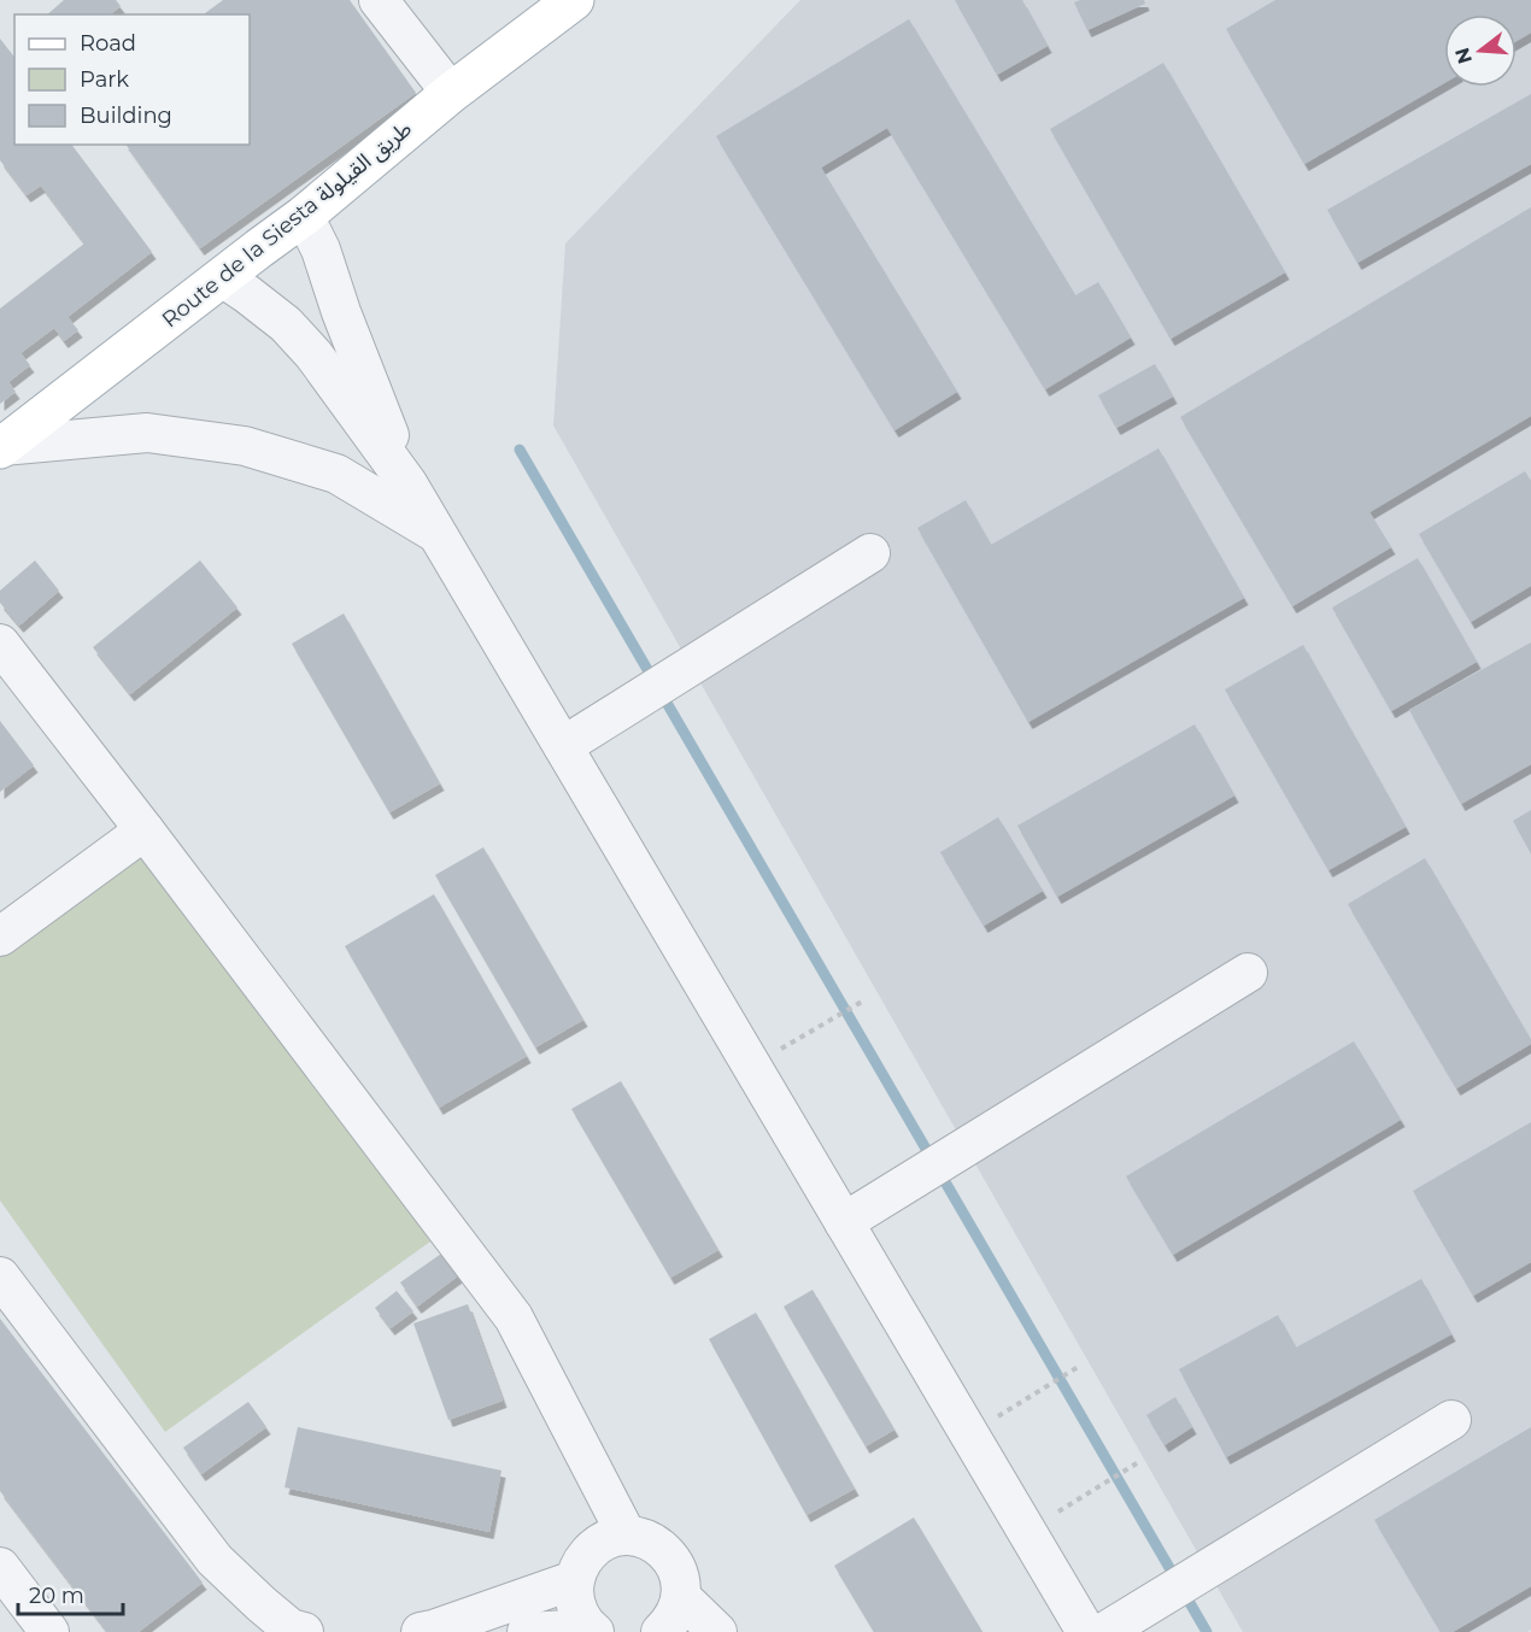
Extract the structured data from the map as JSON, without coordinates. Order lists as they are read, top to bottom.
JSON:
{
  "streets": {
    "main road": ["Route de la Siesta طريق القيلولة"]
  },
  "legend": ["Road", "Park", "Building"],
  "scale_bar": "20 m",
  "north": "left"
}
